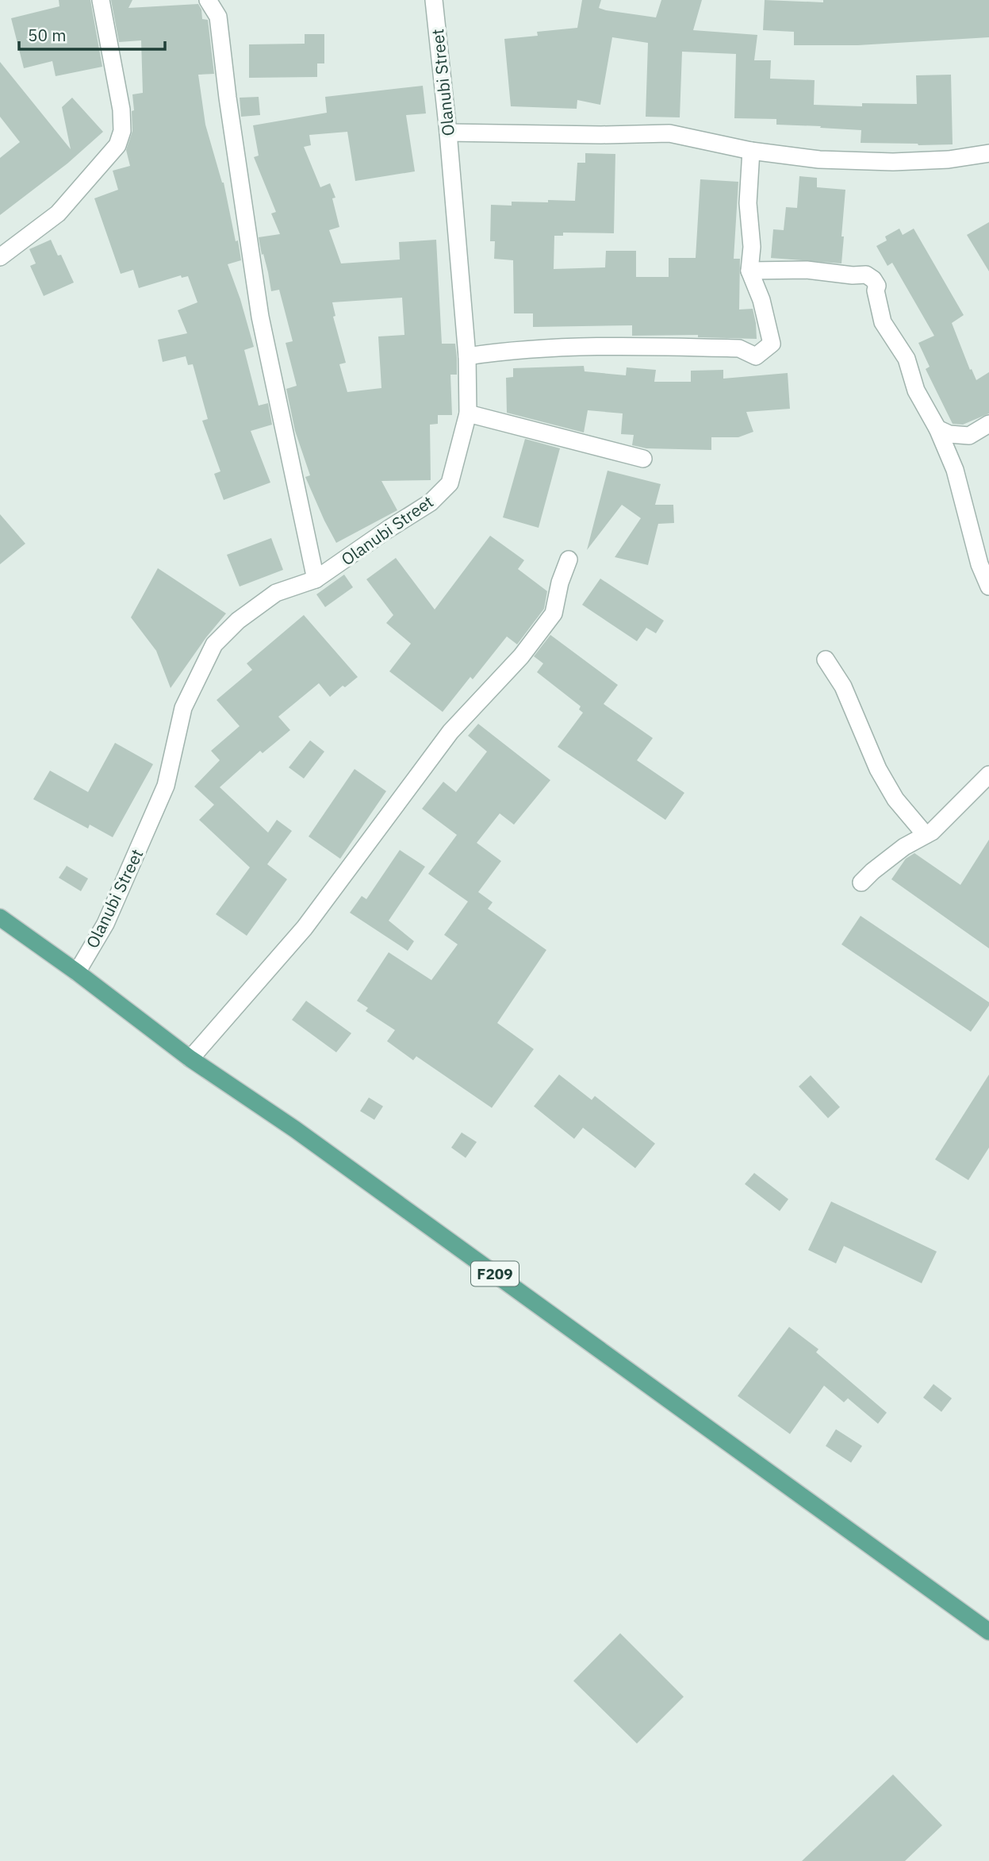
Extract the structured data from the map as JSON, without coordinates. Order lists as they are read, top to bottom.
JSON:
{
  "streets": {
    "main road": ["F209"],
    "street": ["Olanubi Street"]
  },
  "crossings": [
    ["Olanubi Street", "F209"]
  ],
  "scale_bar": "50 m"
}
